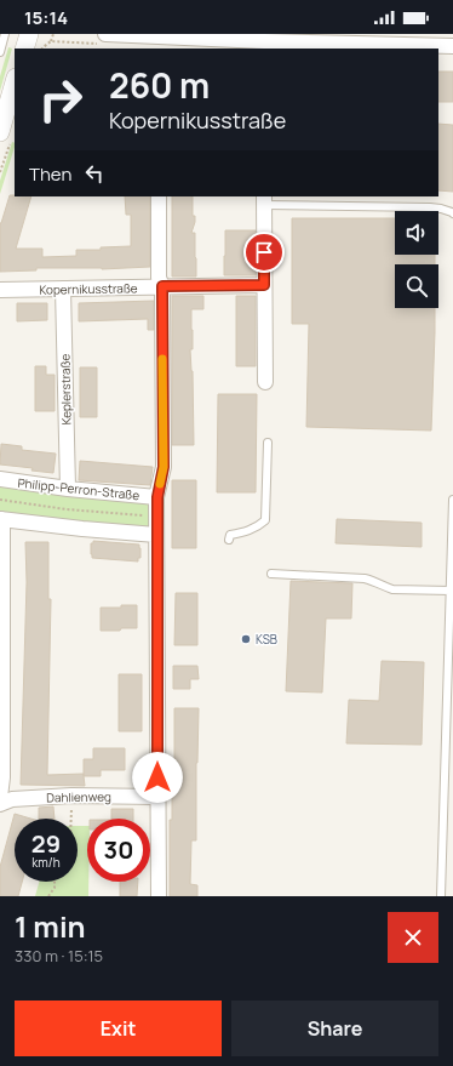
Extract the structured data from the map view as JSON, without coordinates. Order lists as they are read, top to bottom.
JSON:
{
  "streets": {
    "street": [
      "Kopernikusstraße",
      "Keplerstraße",
      "Philipp-Perron-Straße",
      "Dahlienweg"
    ]
  },
  "crossings": [
    ["Kopernikusstraße", "Keplerstraße"],
    ["Keplerstraße", "Philipp-Perron-Straße"]
  ],
  "places": ["KSB"],
  "page": {
    "status": "15:14",
    "turn": ["260 m", "Kopernikusstraße"],
    "then": "Then",
    "speed": "29 km/h",
    "limit": "30",
    "heading": ["1 min", "330 m · 15:15"],
    "buttons": ["Exit", "Share"]
  }
}
